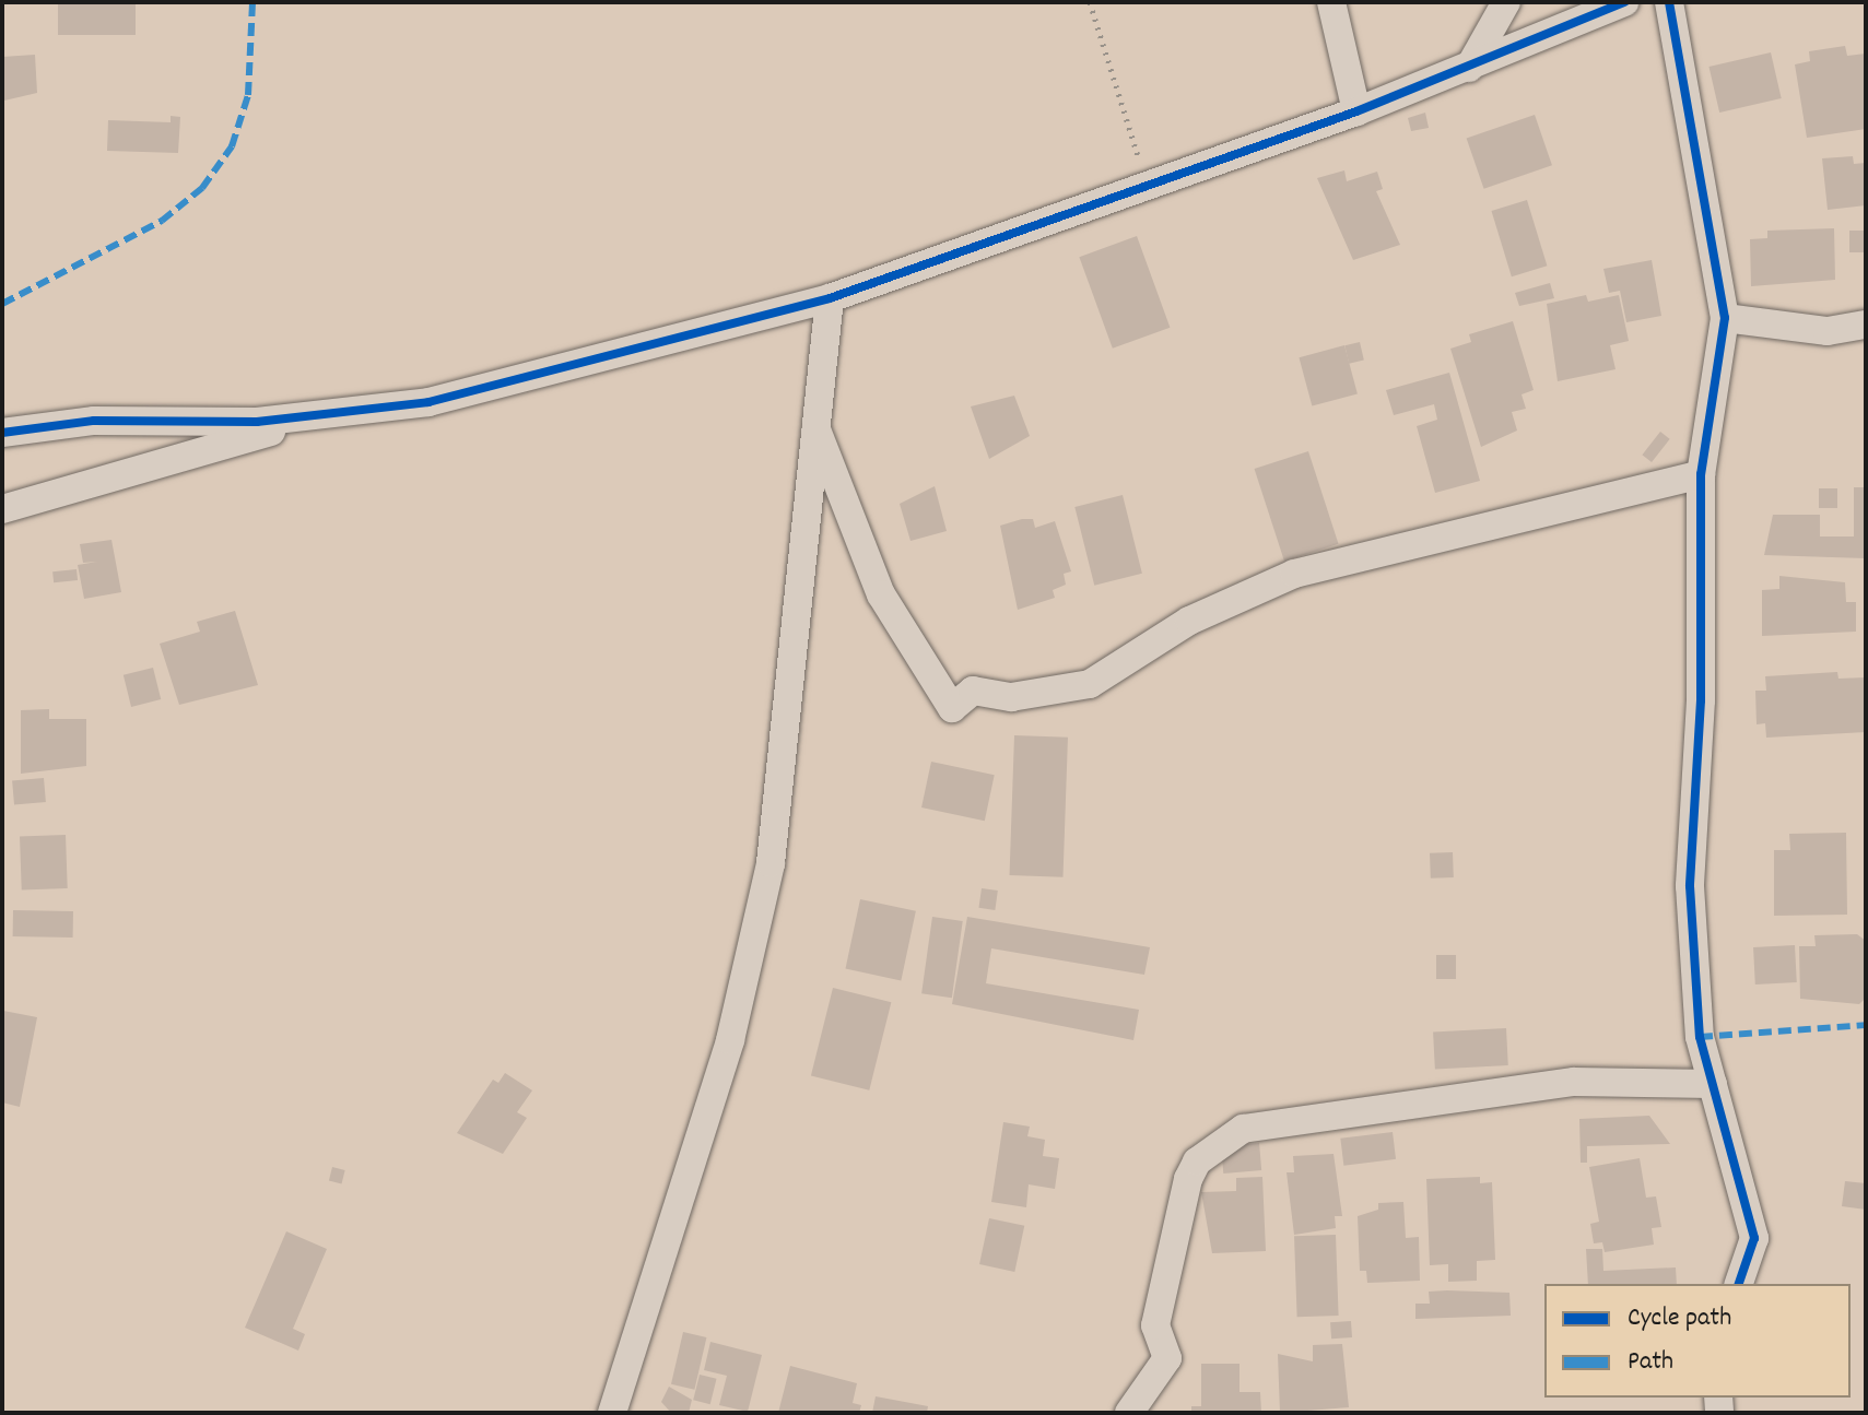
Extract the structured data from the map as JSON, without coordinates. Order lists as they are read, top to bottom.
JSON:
{
  "legend": ["Cycle path", "Path"]
}
